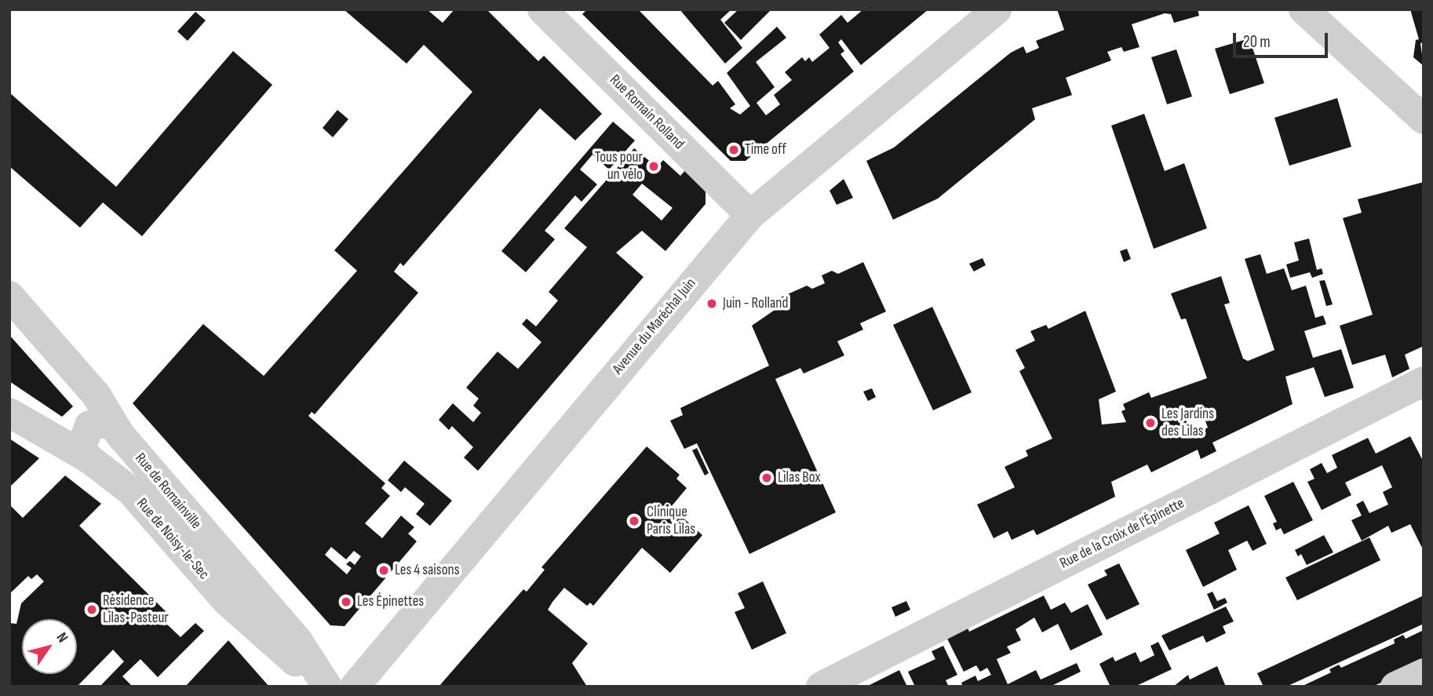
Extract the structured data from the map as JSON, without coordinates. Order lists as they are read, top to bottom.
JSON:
{
  "streets": {
    "street": [
      "Rue Romain Rolland",
      "Avenue du Maréchal Juin",
      "Rue de Romainville",
      "Rue de la Croix de l'Épinette",
      "Rue de Noisy-le-Sec"
    ]
  },
  "crossings": [
    ["Rue Romain Rolland", "Avenue du Maréchal Juin"]
  ],
  "places": [
    "Time off",
    "Tous pour un vélo",
    "Juin - Rolland",
    "Les Jardins des Lilas",
    "Lilas Box",
    "Clinique Paris Lilas",
    "Les 4 saisons",
    "Les Épinettes",
    "Résidence Lilas-Pasteur"
  ],
  "scale_bar": "20 m",
  "north": "top right"
}
